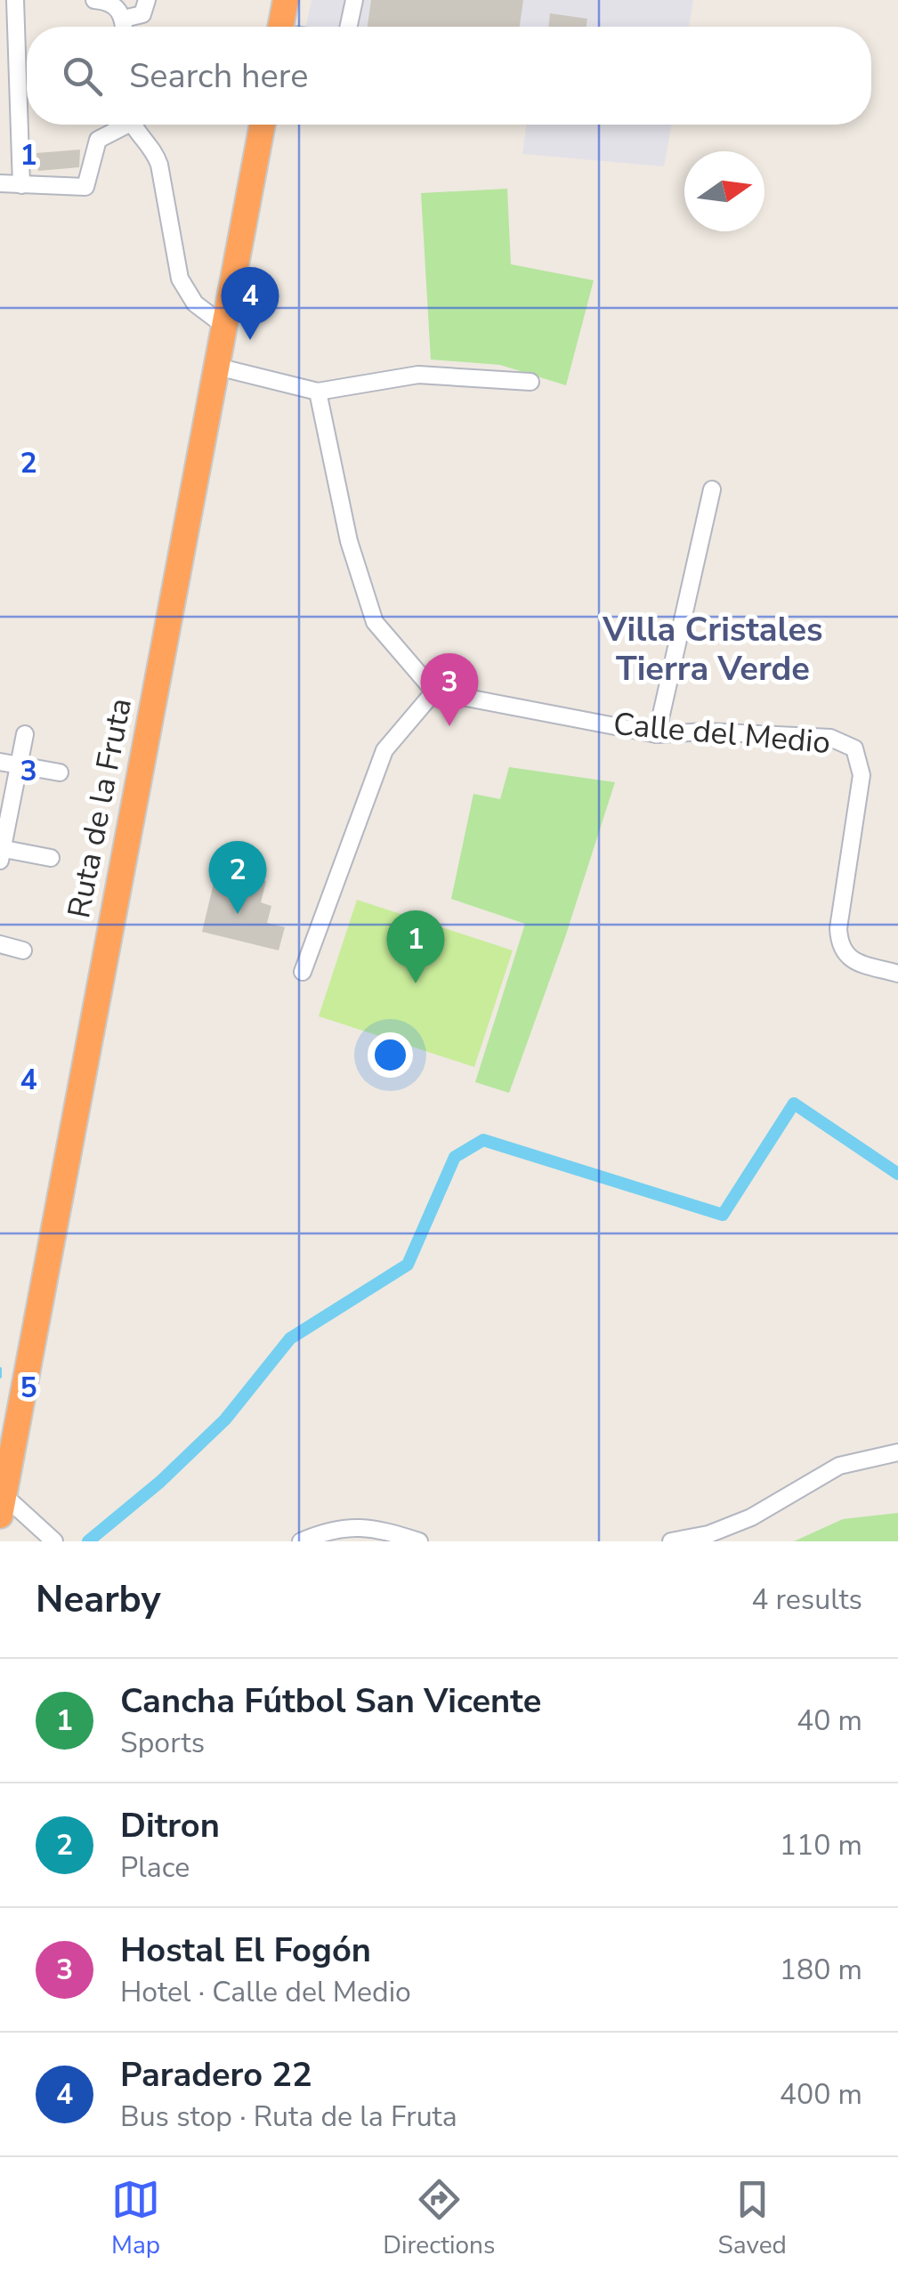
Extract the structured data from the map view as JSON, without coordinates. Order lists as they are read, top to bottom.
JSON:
{
  "streets": {
    "highway": ["Ruta de la Fruta"],
    "street": ["Calle del Medio"]
  },
  "districts": ["Villa Cristales Tierra Verde"],
  "north": "right",
  "page": {
    "search": "Search here",
    "pins": [
      "4",
      "3",
      "2",
      "1"
    ],
    "heading": ["Nearby", "4 results"],
    "list": [
      {
        "mark": "1",
        "name": "Cancha Fútbol San Vicente",
        "note": "Sports",
        "value": "40 m"
      },
      {
        "mark": "2",
        "name": "Ditron",
        "note": "Place",
        "value": "110 m"
      },
      {
        "mark": "3",
        "name": "Hostal El Fogón",
        "note": "Hotel · Calle del Medio",
        "value": "180 m"
      },
      {
        "mark": "4",
        "name": "Paradero 22",
        "note": "Bus stop · Ruta de la Fruta",
        "value": "400 m"
      }
    ],
    "nav": ["Map", "Directions", "Saved"]
  },
  "grid": {
    "rows": [
      "1",
      "2",
      "3",
      "4",
      "5"
    ]
  }
}
